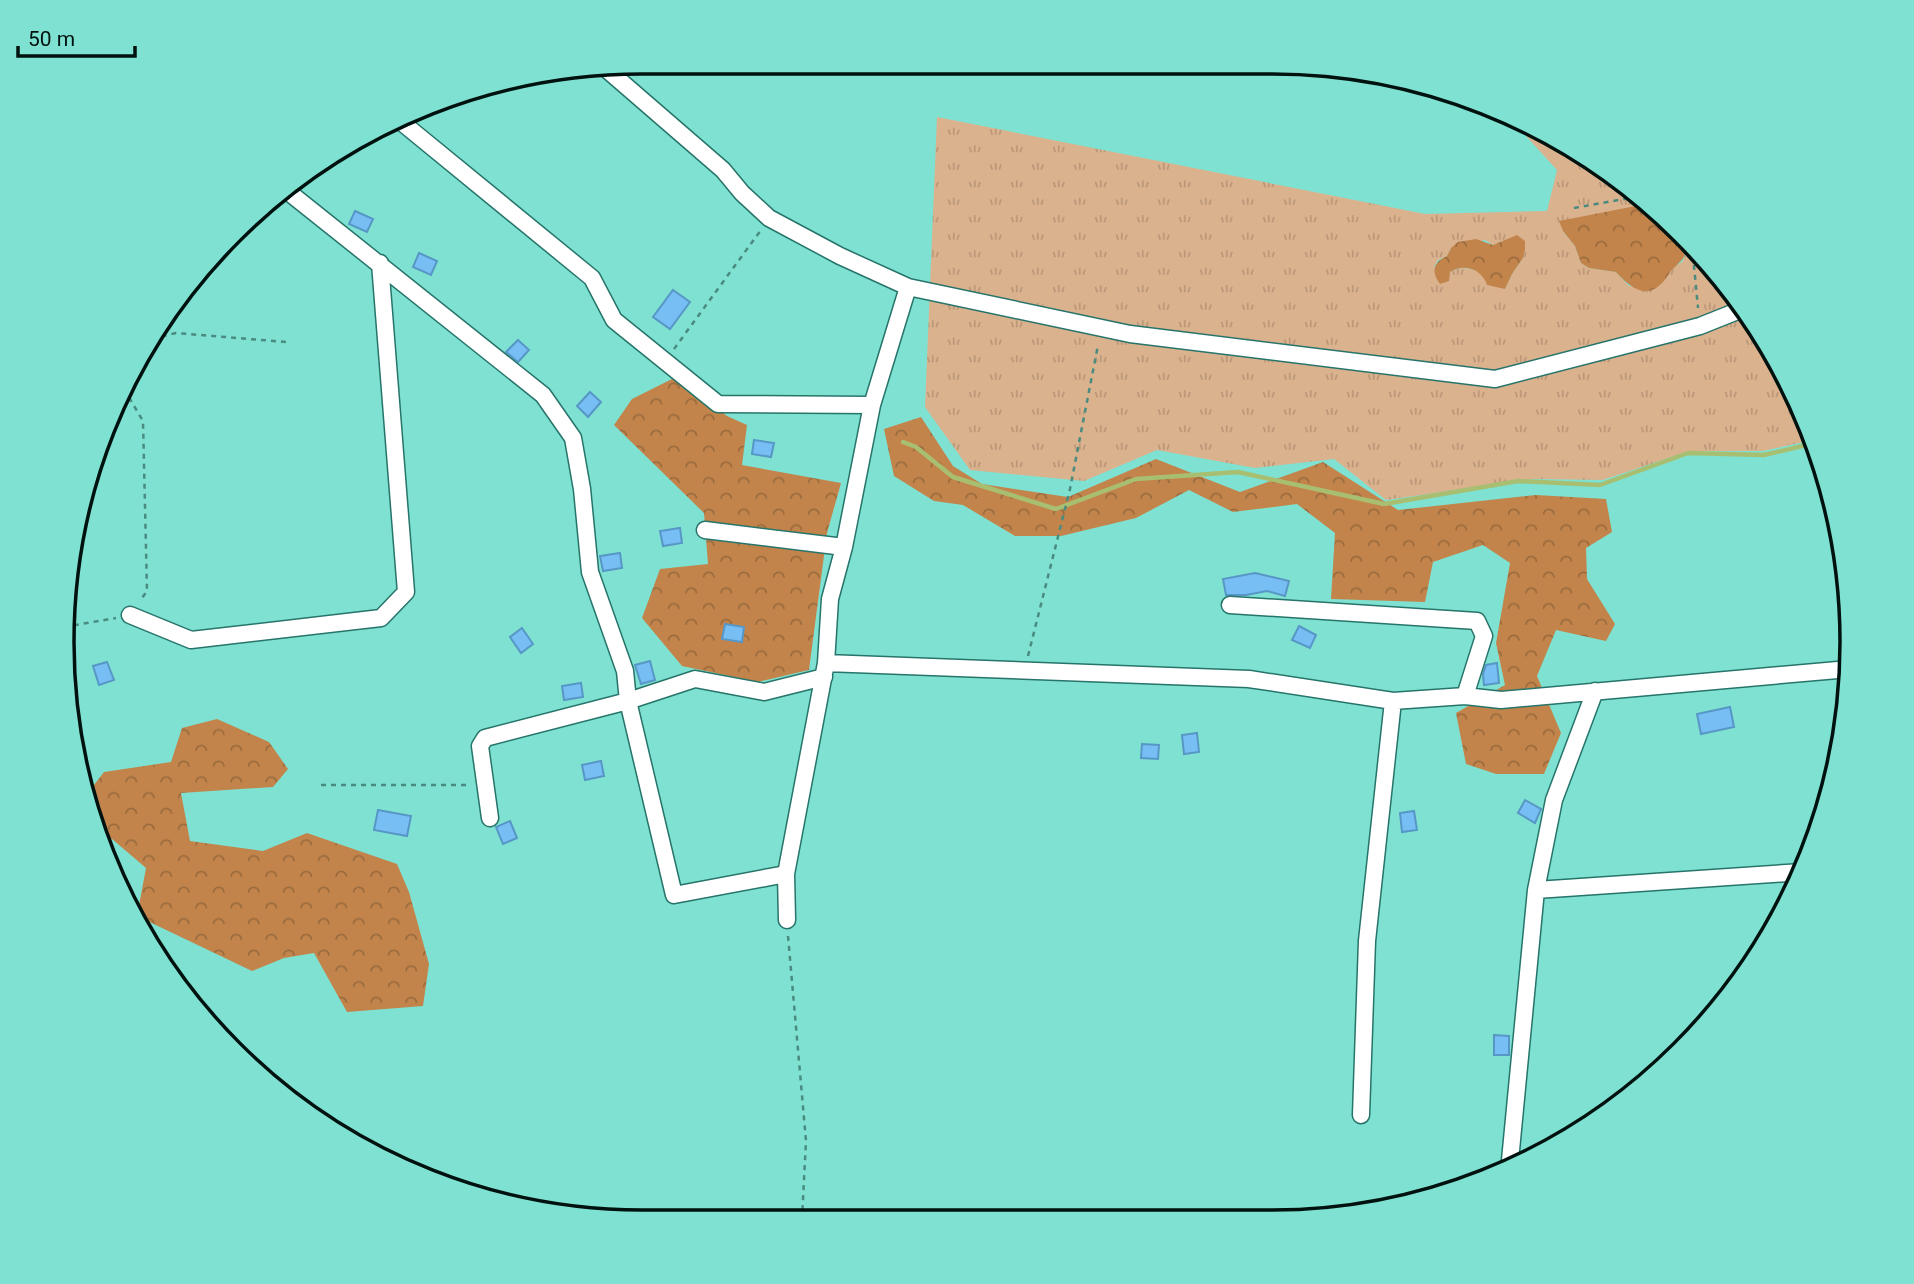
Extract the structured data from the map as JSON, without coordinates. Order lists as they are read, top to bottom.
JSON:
{
  "scale_bar": "50 m"
}
